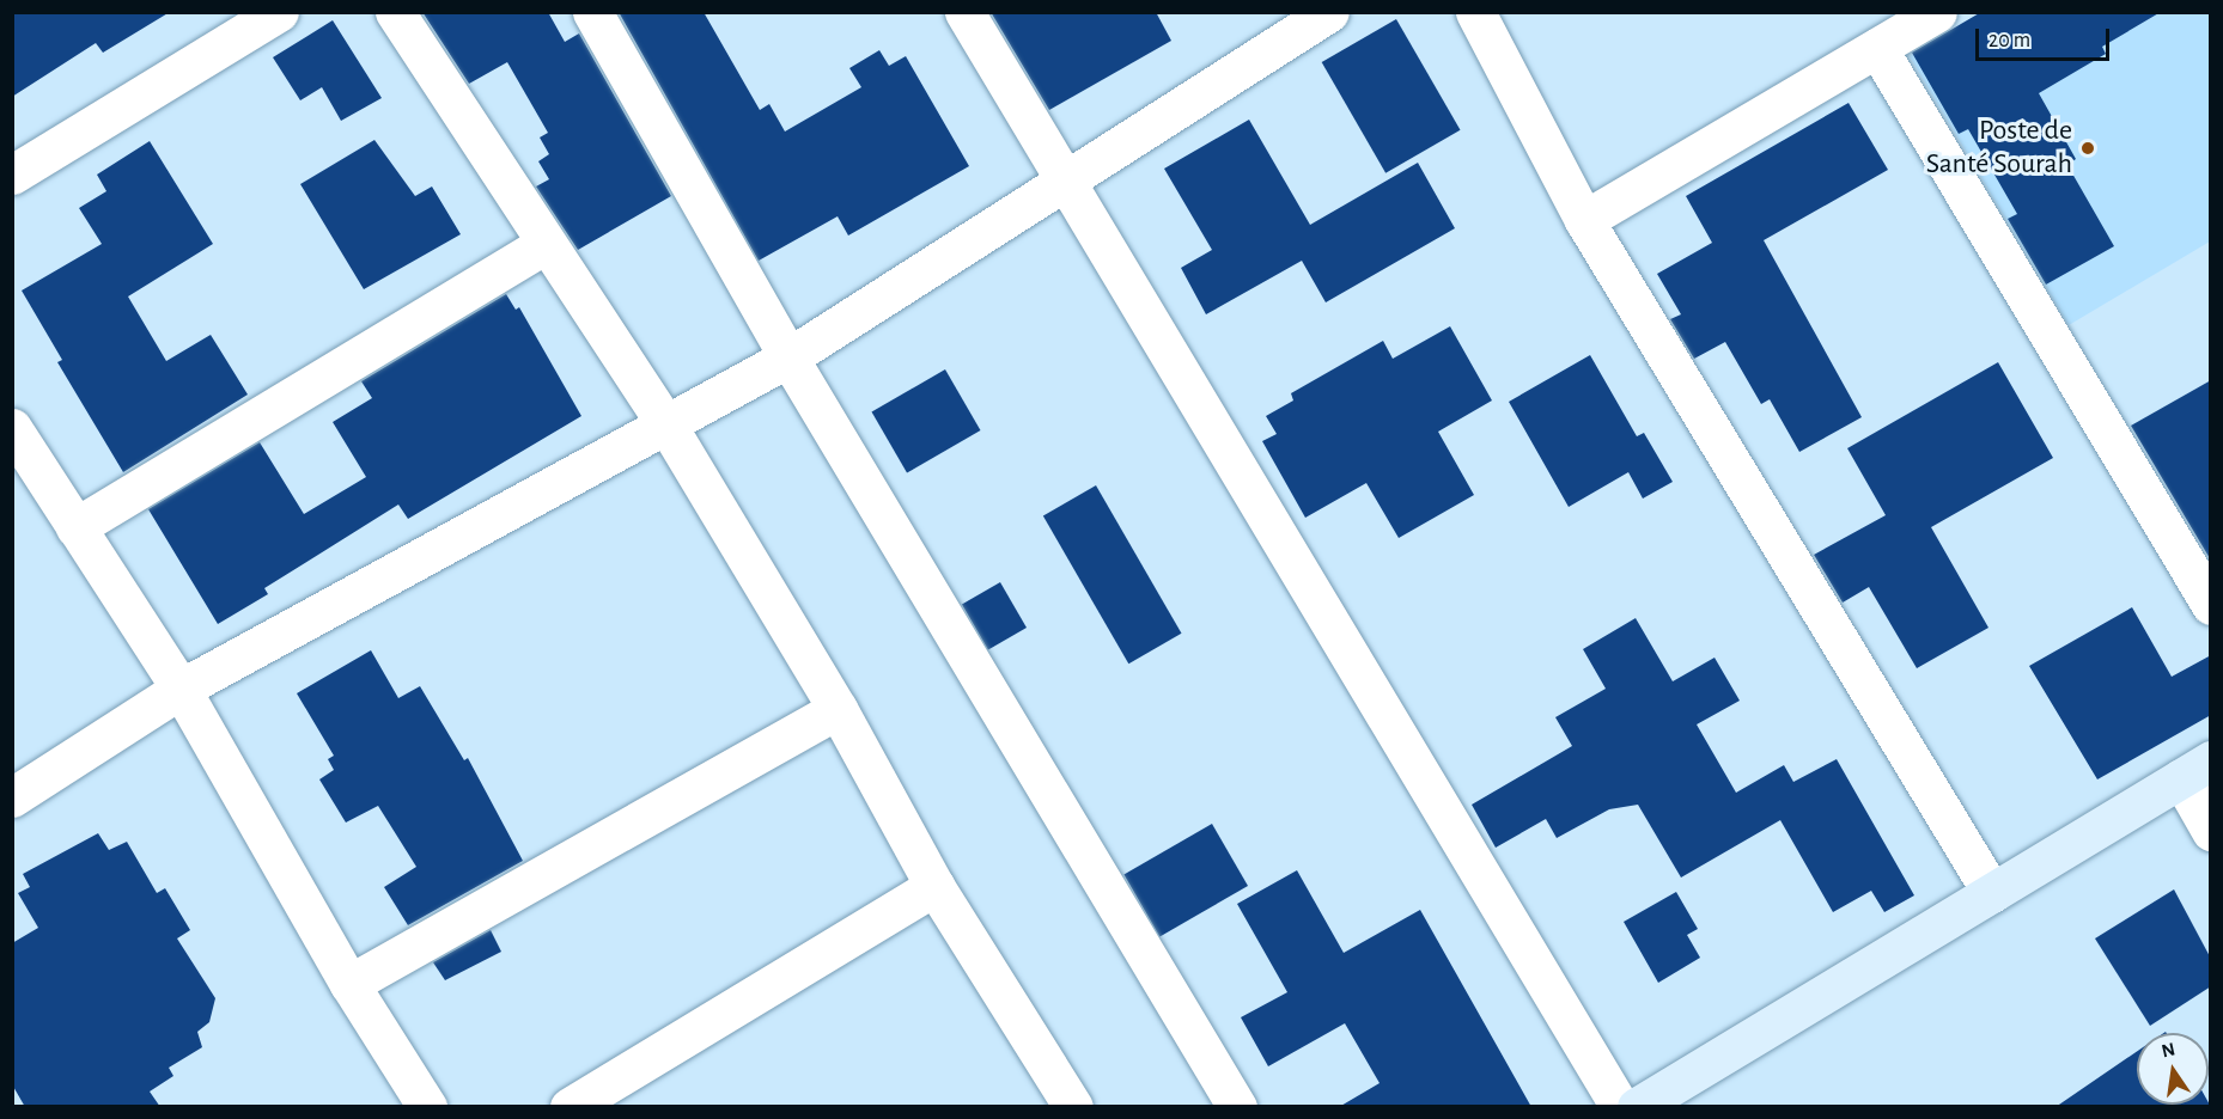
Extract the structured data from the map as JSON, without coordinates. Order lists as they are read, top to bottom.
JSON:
{
  "places": ["Poste de Santé Sourah"],
  "scale_bar": "20 m",
  "north": "top"
}
